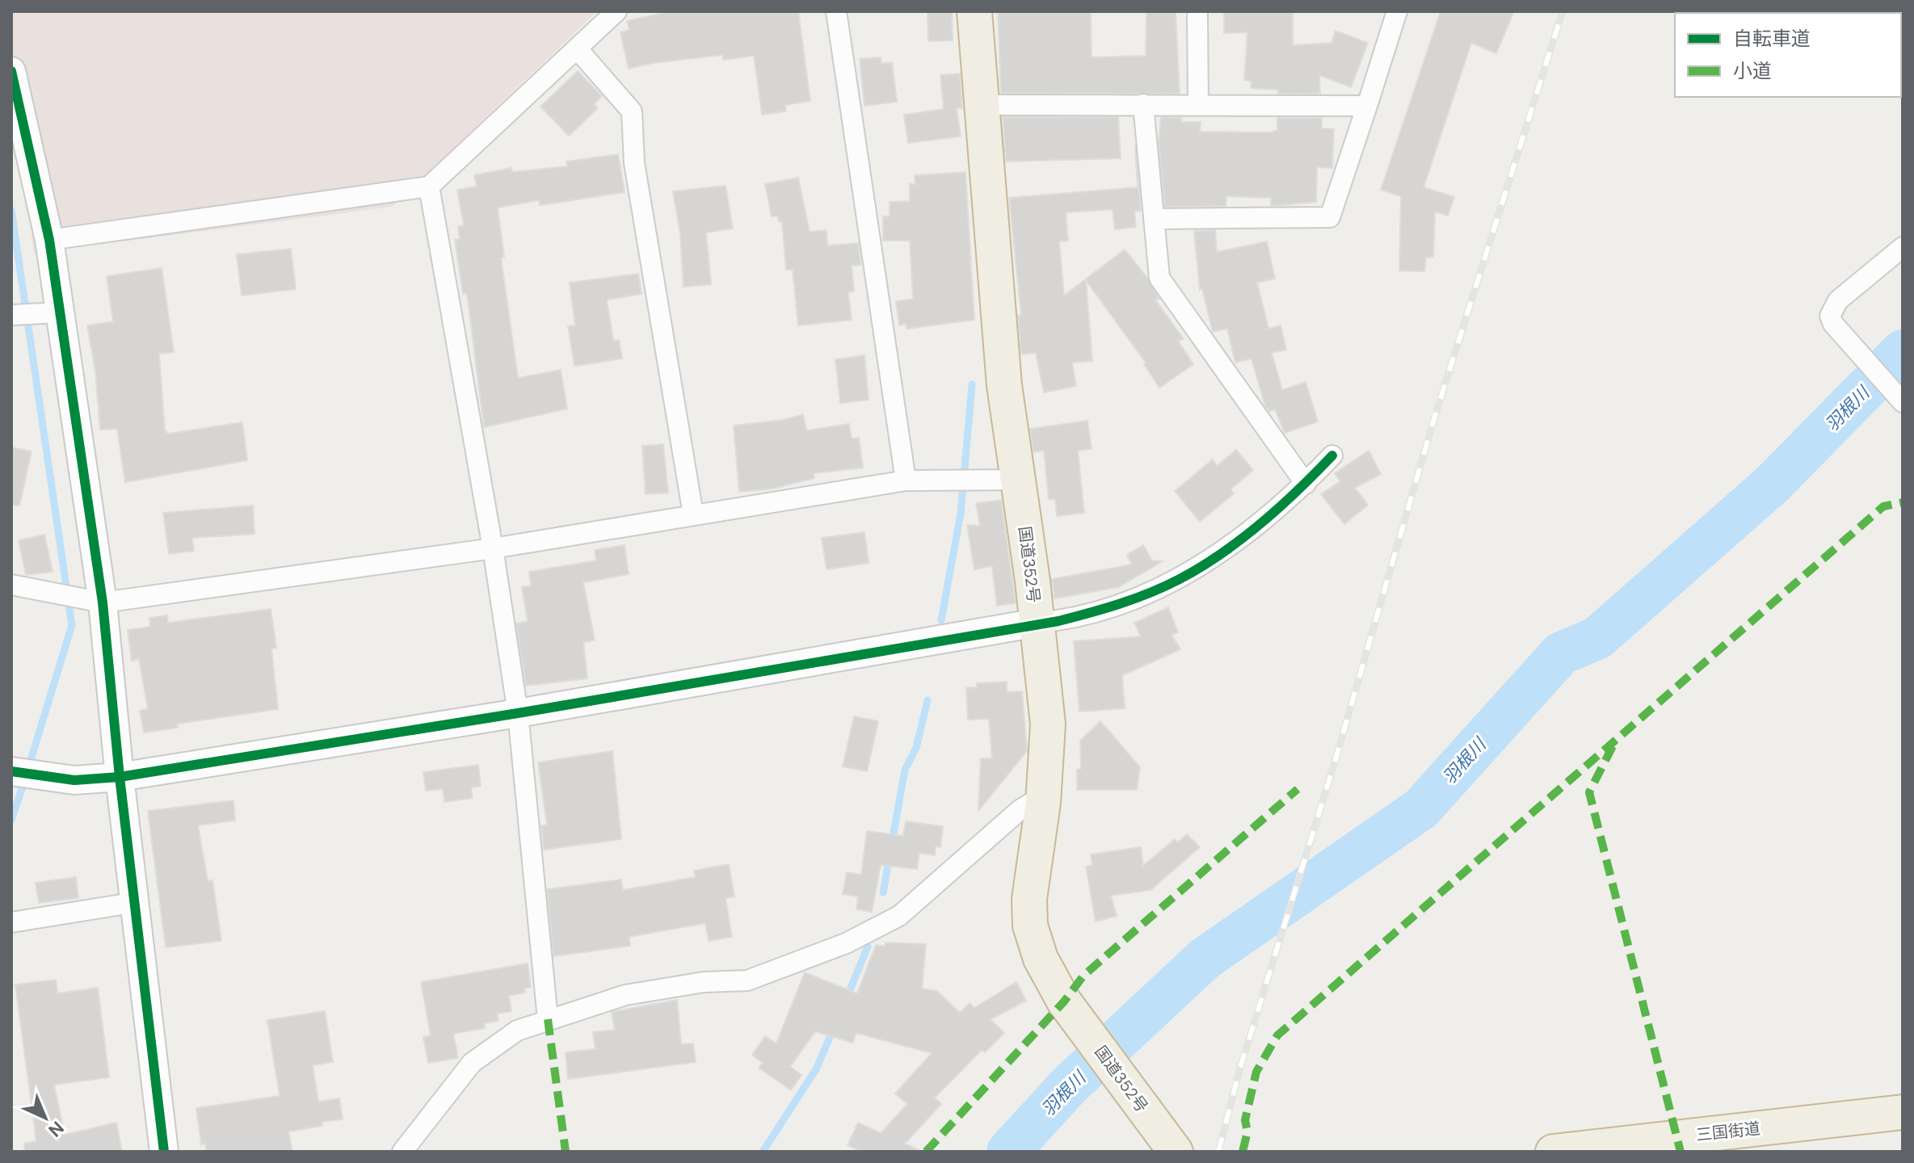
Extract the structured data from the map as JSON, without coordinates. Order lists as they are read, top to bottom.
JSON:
{
  "streets": {
    "highway": ["国道352号", "三国街道"]
  },
  "water": ["羽根川"],
  "legend": ["自転車道", "小道"],
  "north": "bottom right"
}
